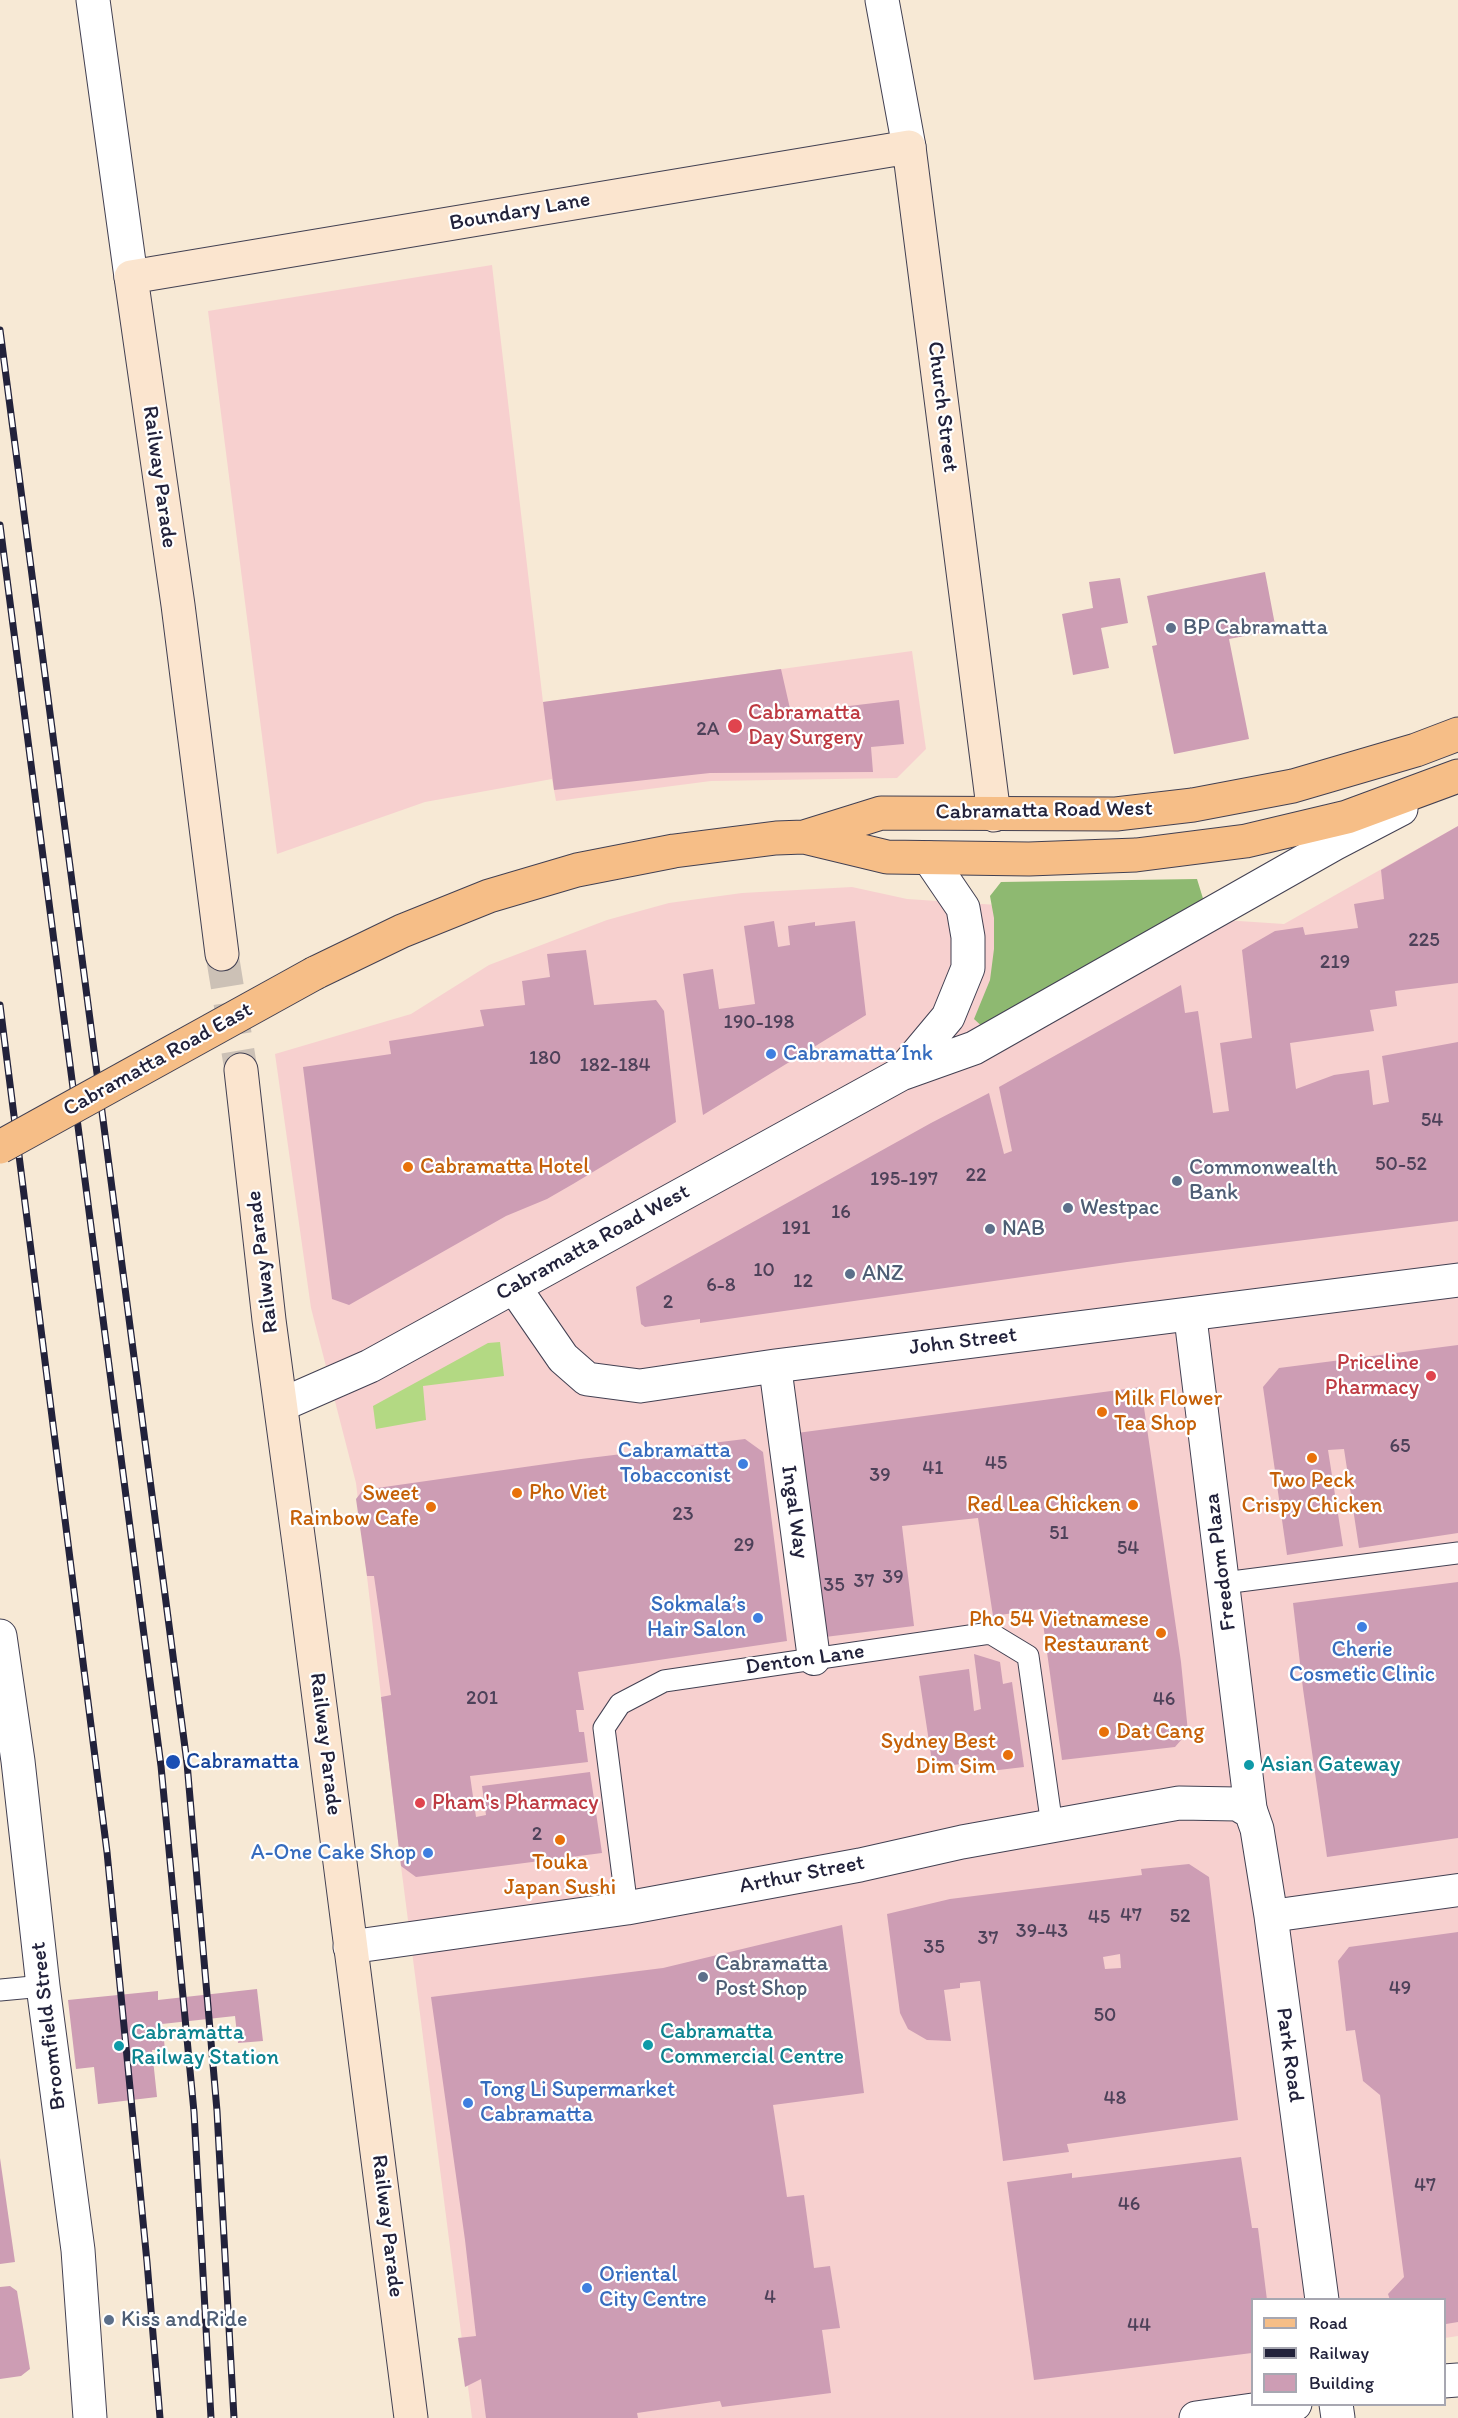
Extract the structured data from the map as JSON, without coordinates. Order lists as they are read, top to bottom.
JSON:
{
  "streets": {
    "main road": [
      "Boundary Lane",
      "Church Street",
      "Railway Parade",
      "Cabramatta Road West",
      "Cabramatta Road East"
    ],
    "street": [
      "John Street",
      "Ingal Way",
      "Freedom Plaza",
      "Arthur Street",
      "Broomfield Street",
      "Park Road"
    ],
    "lane": ["Denton Lane"]
  },
  "crossings": [
    ["Boundary Lane", "Church Street"],
    ["Boundary Lane", "Railway Parade"],
    ["Church Street", "Cabramatta Road West"],
    ["Railway Parade", "Cabramatta Road West"],
    ["Railway Parade", "Arthur Street"],
    ["Cabramatta Road West", "Cabramatta Road East"],
    ["Cabramatta Road West", "John Street"],
    ["John Street", "Ingal Way"],
    ["John Street", "Freedom Plaza"],
    ["Ingal Way", "Denton Lane"],
    ["Freedom Plaza", "Arthur Street"],
    ["Freedom Plaza", "Park Road"],
    ["Denton Lane", "Arthur Street"],
    ["Arthur Street", "Park Road"]
  ],
  "places": [
    "BP Cabramatta",
    "Cabramatta Day Surgery",
    "Cabramatta Ink",
    "Cabramatta Hotel",
    "Commonwealth Bank",
    "Westpac",
    "NAB",
    "ANZ",
    "Priceline Pharmacy",
    "Milk Flower Tea Shop",
    "Two Peck Crispy Chicken",
    "Cabramatta Tobacconist",
    "Pho Viet",
    "Red Lea Chicken",
    "Sweet Rainbow Cafe",
    "Sokmala’s Hair Salon",
    "Cherie Cosmetic Clinic",
    "Pho 54 Vietnamese Restaurant",
    "Dat Cang",
    "Sydney Best Dim Sim",
    "Cabramatta",
    "Asian Gateway",
    "Pham's Pharmacy",
    "Touka Japan Sushi",
    "A-One Cake Shop",
    "Cabramatta Post Shop",
    "Cabramatta Commercial Centre",
    "Cabramatta Railway Station",
    "Tong Li Supermarket Cabramatta",
    "Oriental City Centre",
    "Kiss and Ride"
  ],
  "house_numbers": [
    "2A",
    "225",
    "219",
    "190-198",
    "180",
    "182-184",
    "54",
    "50-52",
    "22",
    "195-197",
    "16",
    "191",
    "10",
    "12",
    "6-8",
    "2",
    "65",
    "45",
    "41",
    "39",
    "23",
    "51",
    "29",
    "54",
    "39",
    "37",
    "35",
    "201",
    "46",
    "2",
    "47",
    "52",
    "45",
    "39-43",
    "37",
    "35",
    "49",
    "50",
    "48",
    "47",
    "46",
    "4",
    "44"
  ],
  "legend": ["Road", "Railway", "Building"]
}
